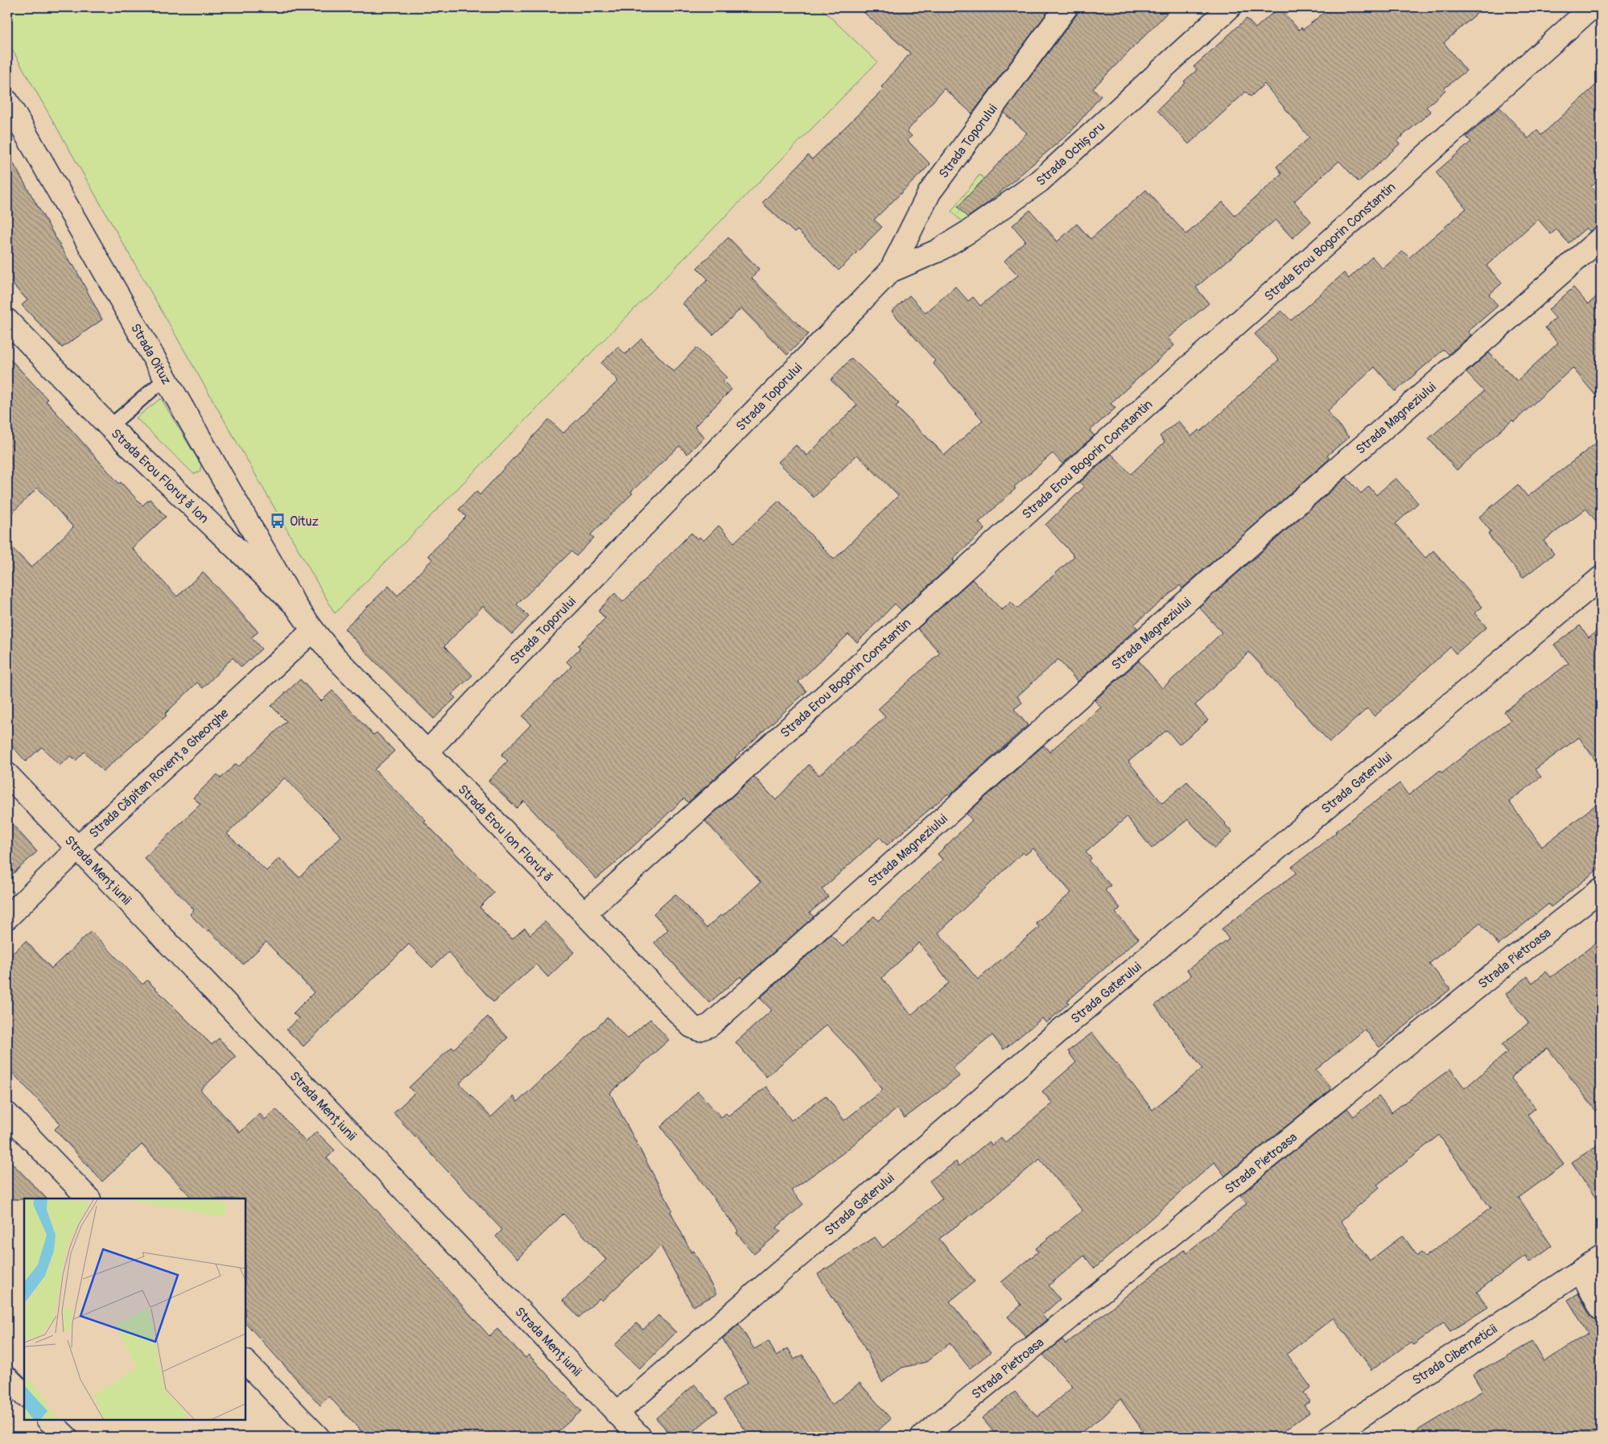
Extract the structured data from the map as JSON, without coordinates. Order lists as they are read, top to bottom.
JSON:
{
  "streets": {
    "street": [
      "Strada Toporului",
      "Strada Ochișoru",
      "Strada Erou Bogorin Constantin",
      "Strada Oituz",
      "Strada Magneziului",
      "Strada Erou Floruță Ion",
      "Strada Căpitan Rovența Gheorghe",
      "Strada Gaterului",
      "Strada Erou Ion Floruță",
      "Strada Mențiunii",
      "Strada Pietroasa",
      "Strada Ciberneticii"
    ]
  },
  "crossings": [
    ["Strada Toporului", "Strada Ochișoru"],
    ["Strada Toporului", "Strada Erou Ion Floruță"],
    ["Strada Erou Bogorin Constantin", "Strada Erou Ion Floruță"],
    ["Strada Oituz", "Strada Erou Floruță Ion"],
    ["Strada Magneziului", "Strada Erou Ion Floruță"],
    ["Strada Erou Floruță Ion", "Strada Căpitan Rovența Gheorghe"],
    ["Strada Erou Floruță Ion", "Strada Erou Ion Floruță"],
    ["Strada Căpitan Rovența Gheorghe", "Strada Erou Ion Floruță"],
    ["Strada Căpitan Rovența Gheorghe", "Strada Mențiunii"],
    ["Strada Gaterului", "Strada Mențiunii"]
  ],
  "places": {
    "bus stop": ["Oituz"]
  }
}
